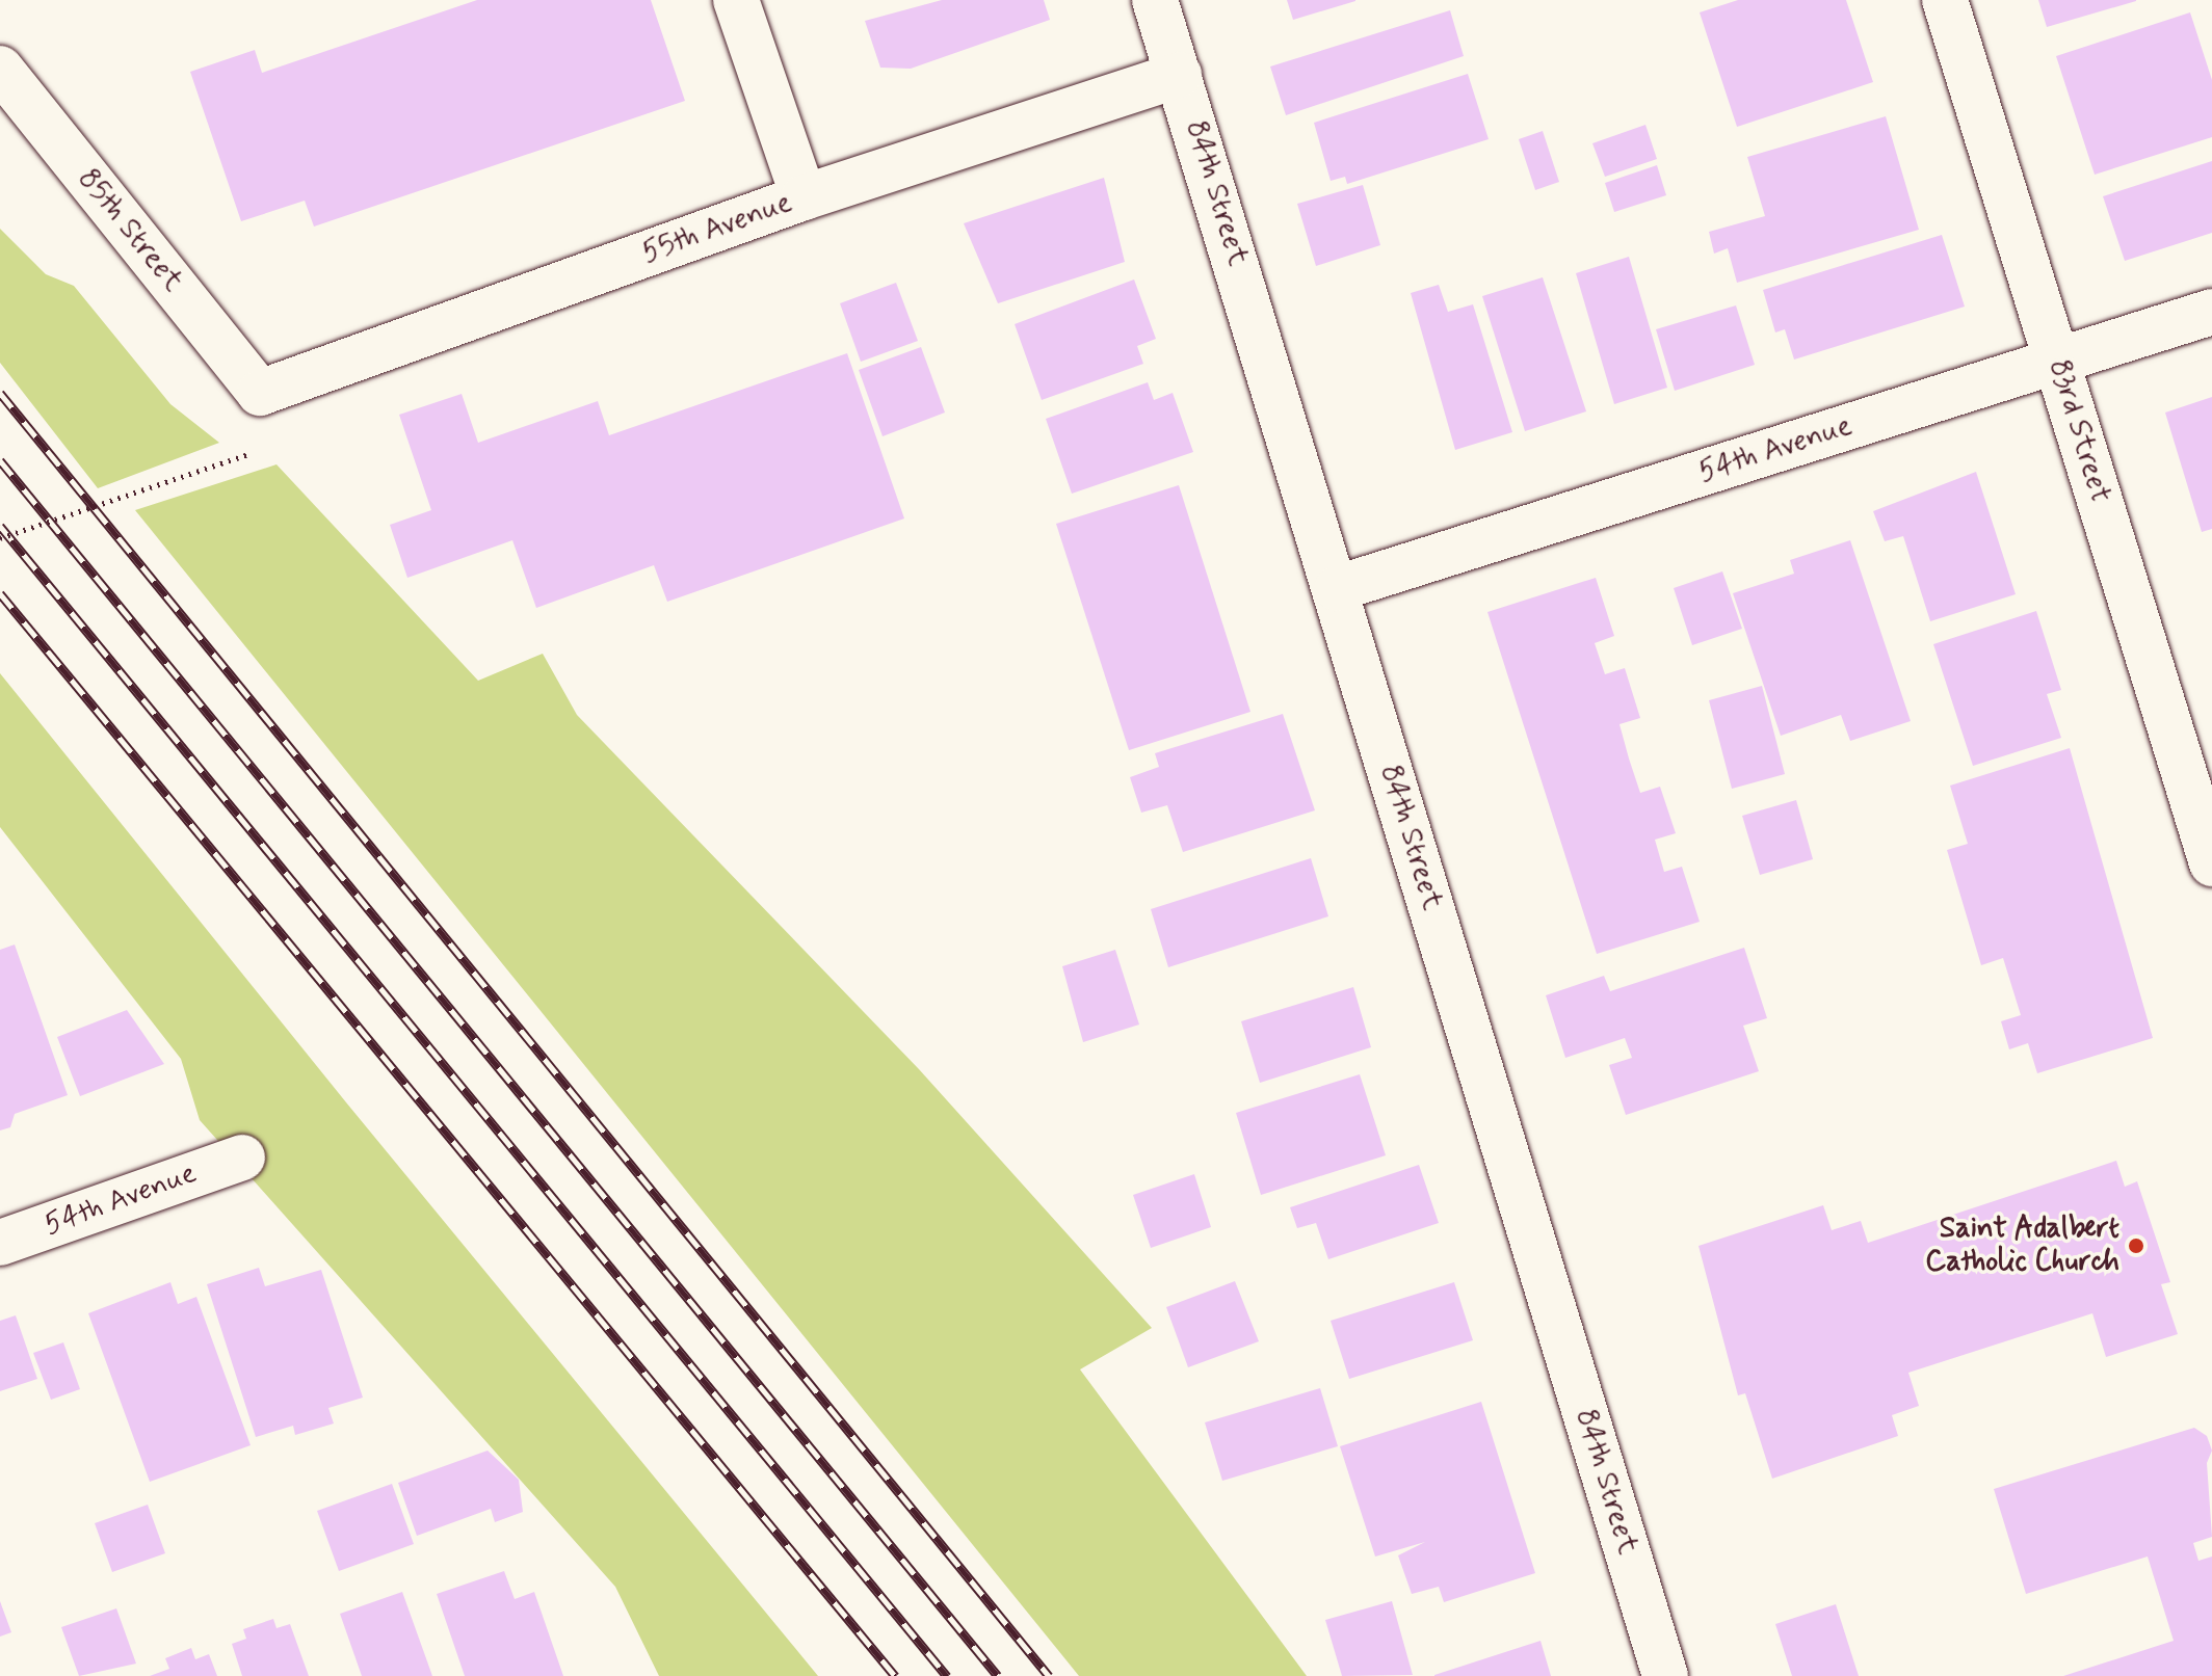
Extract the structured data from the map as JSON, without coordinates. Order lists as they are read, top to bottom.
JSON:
{
  "streets": {
    "street": [
      "84th Street",
      "55th Avenue",
      "85th Street",
      "83rd Street",
      "54th Avenue"
    ]
  },
  "crossings": [
    ["84th Street", "55th Avenue"],
    ["84th Street", "54th Avenue"],
    ["55th Avenue", "85th Street"],
    ["83rd Street", "54th Avenue"]
  ],
  "places": ["Saint Adalbert Catholic Church"]
}
